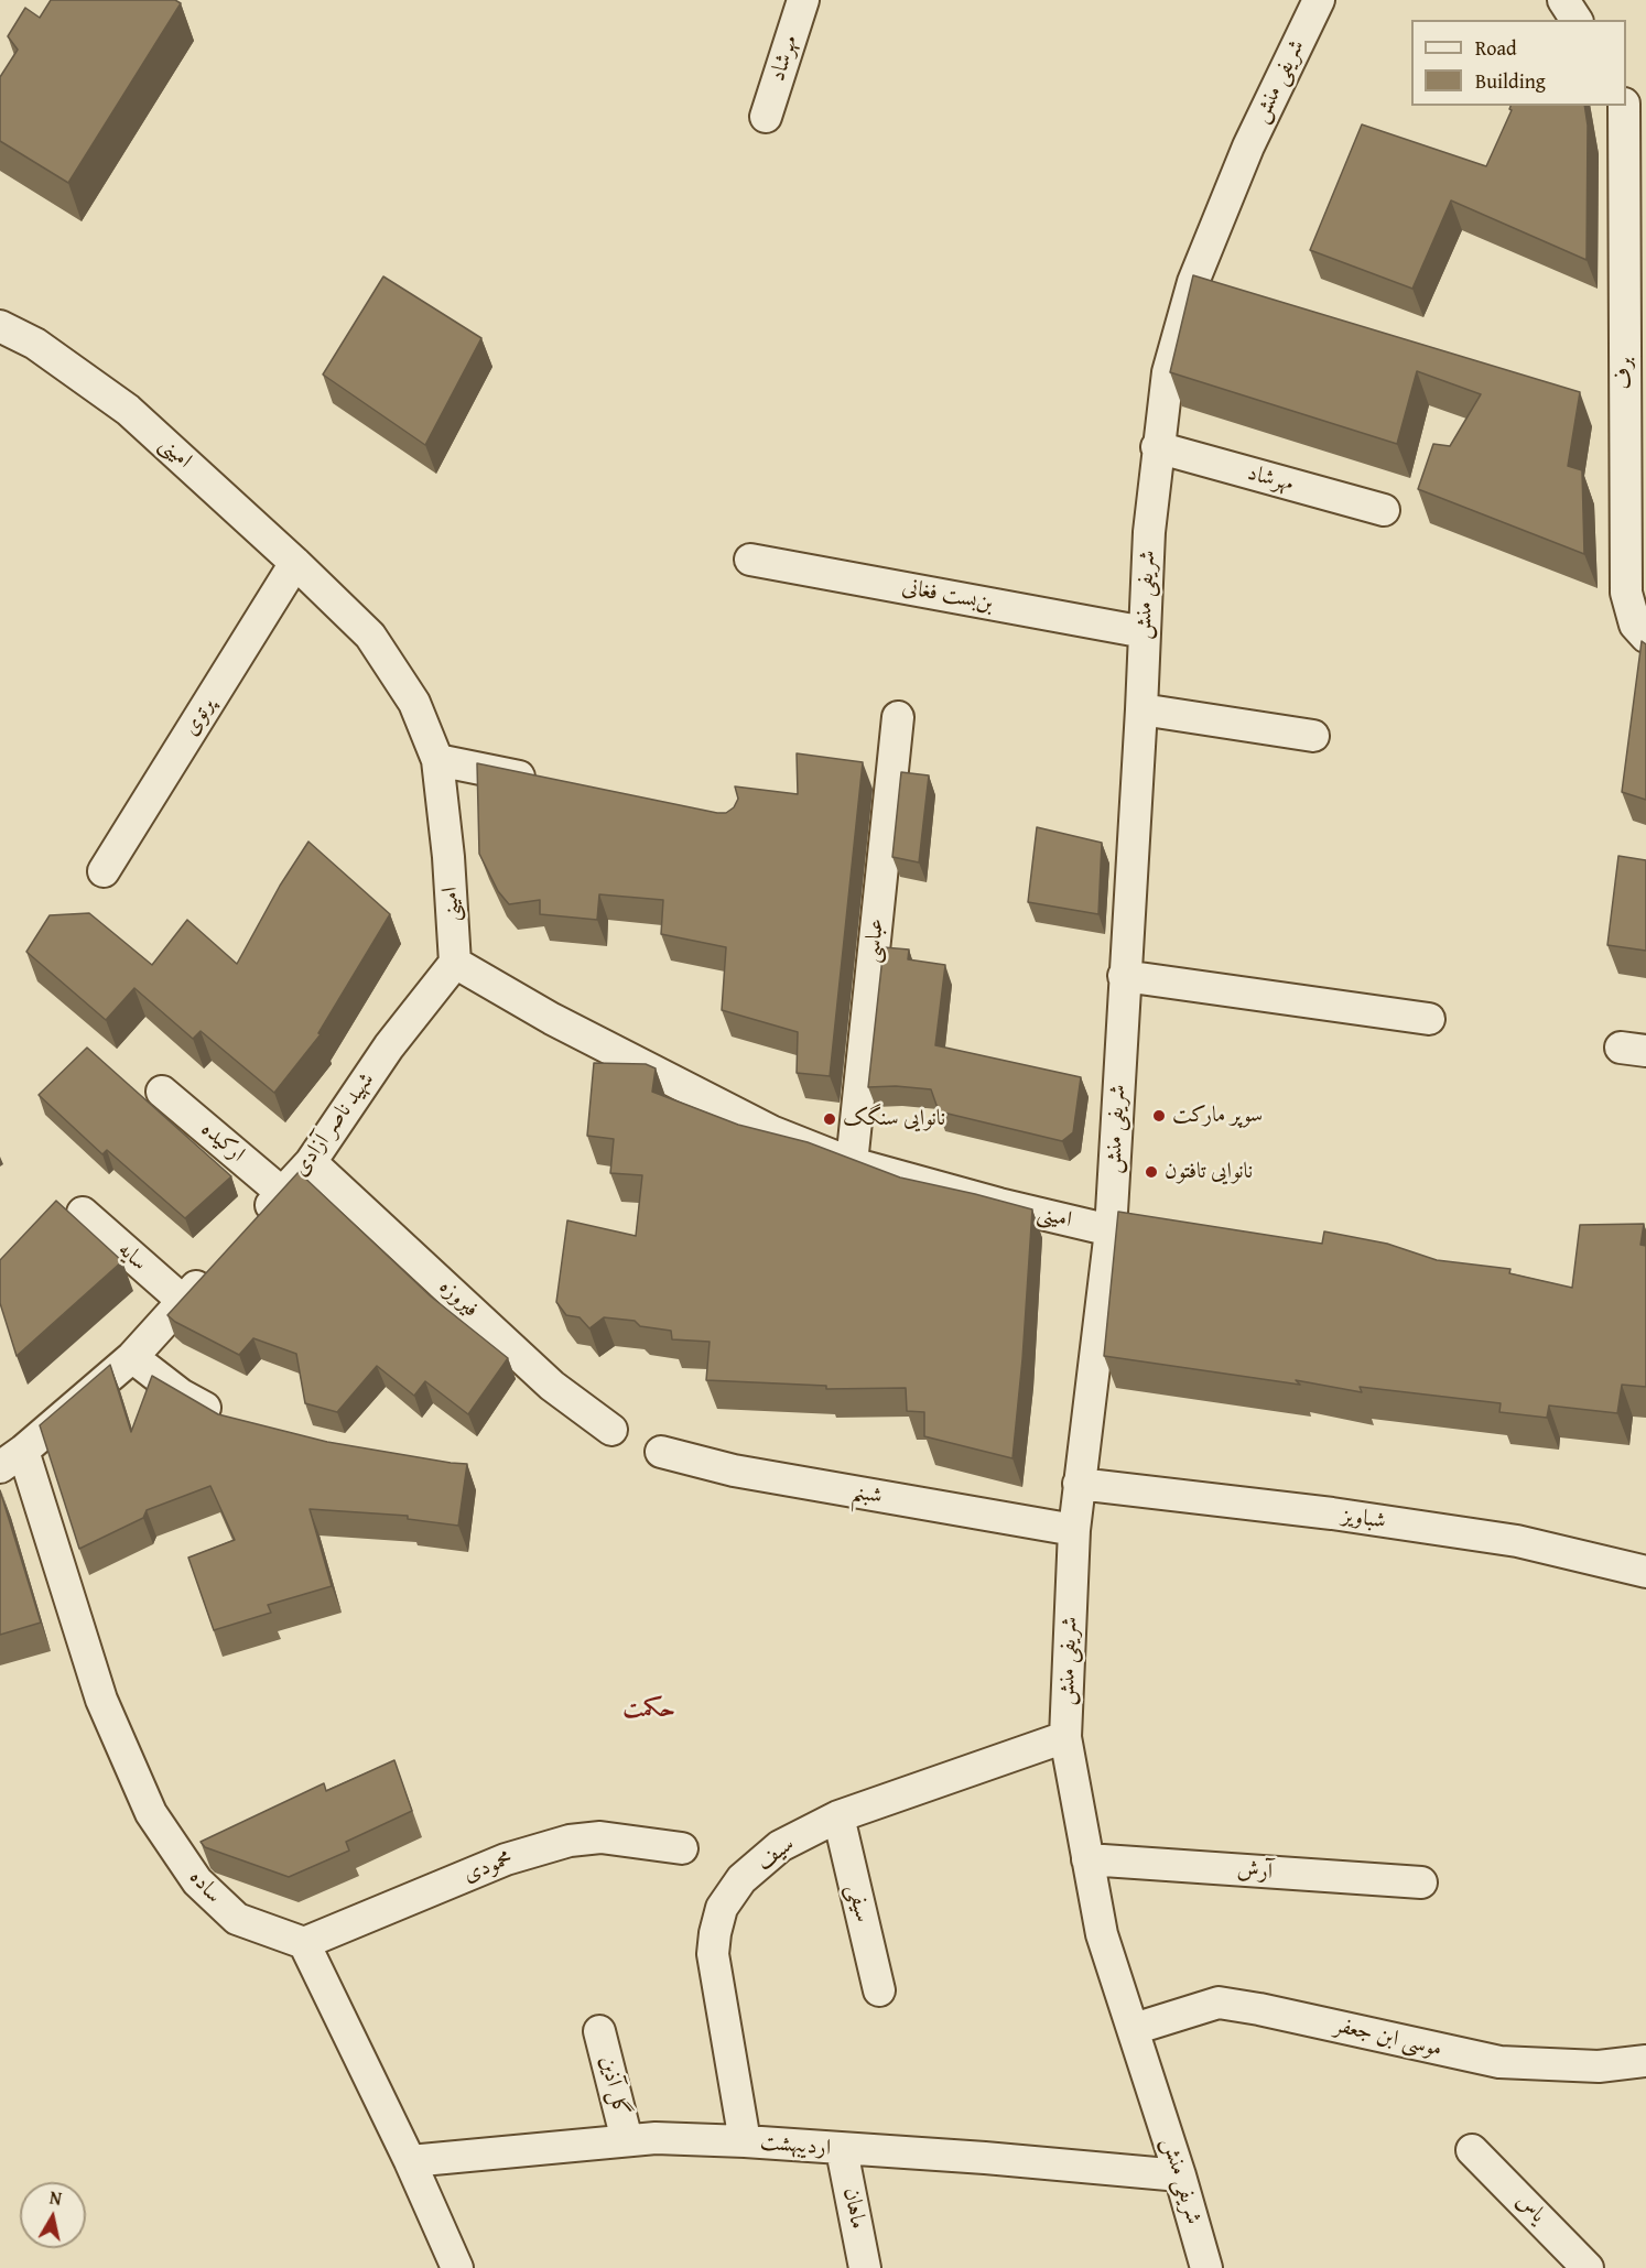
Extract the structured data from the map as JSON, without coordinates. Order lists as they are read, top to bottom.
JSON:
{
  "streets": {
    "street": [
      "مهرشاد",
      "شریفی منش",
      "برف",
      "امینی",
      "بن‌بست فغانی",
      "پرتوی",
      "عباسی",
      "شهید ناصر آزادی",
      "ارکیده",
      "سایه",
      "فیروزه",
      "شبنم",
      "شباویز",
      "سیف",
      "محمودی",
      "آرش",
      "ساده",
      "سیفی",
      "موسی ابن جعفر",
      "گل آذین",
      "اردیبهشت",
      "ماهان",
      "یاس"
    ]
  },
  "crossings": [
    ["مهرشاد", "شریفی منش"],
    ["شریفی منش", "امینی"],
    ["شریفی منش", "بن‌بست فغانی"],
    ["شریفی منش", "شبنم"],
    ["شریفی منش", "شباویز"],
    ["شریفی منش", "سیف"],
    ["شریفی منش", "آرش"],
    ["شریفی منش", "موسی ابن جعفر"],
    ["شریفی منش", "اردیبهشت"],
    ["امینی", "پرتوی"],
    ["امینی", "عباسی"],
    ["امینی", "شهید ناصر آزادی"],
    ["شهید ناصر آزادی", "ارکیده"],
    ["شهید ناصر آزادی", "فیروزه"],
    ["سیف", "سیفی"],
    ["سیف", "اردیبهشت"],
    ["محمودی", "ساده"],
    ["گل آذین", "اردیبهشت"],
    ["اردیبهشت", "ماهان"]
  ],
  "districts": ["حکمت"],
  "places": ["سوپر مارکت", "نانوایی سنگک", "نانوایی تافتون"],
  "legend": ["Road", "Building"],
  "north": "top"
}
